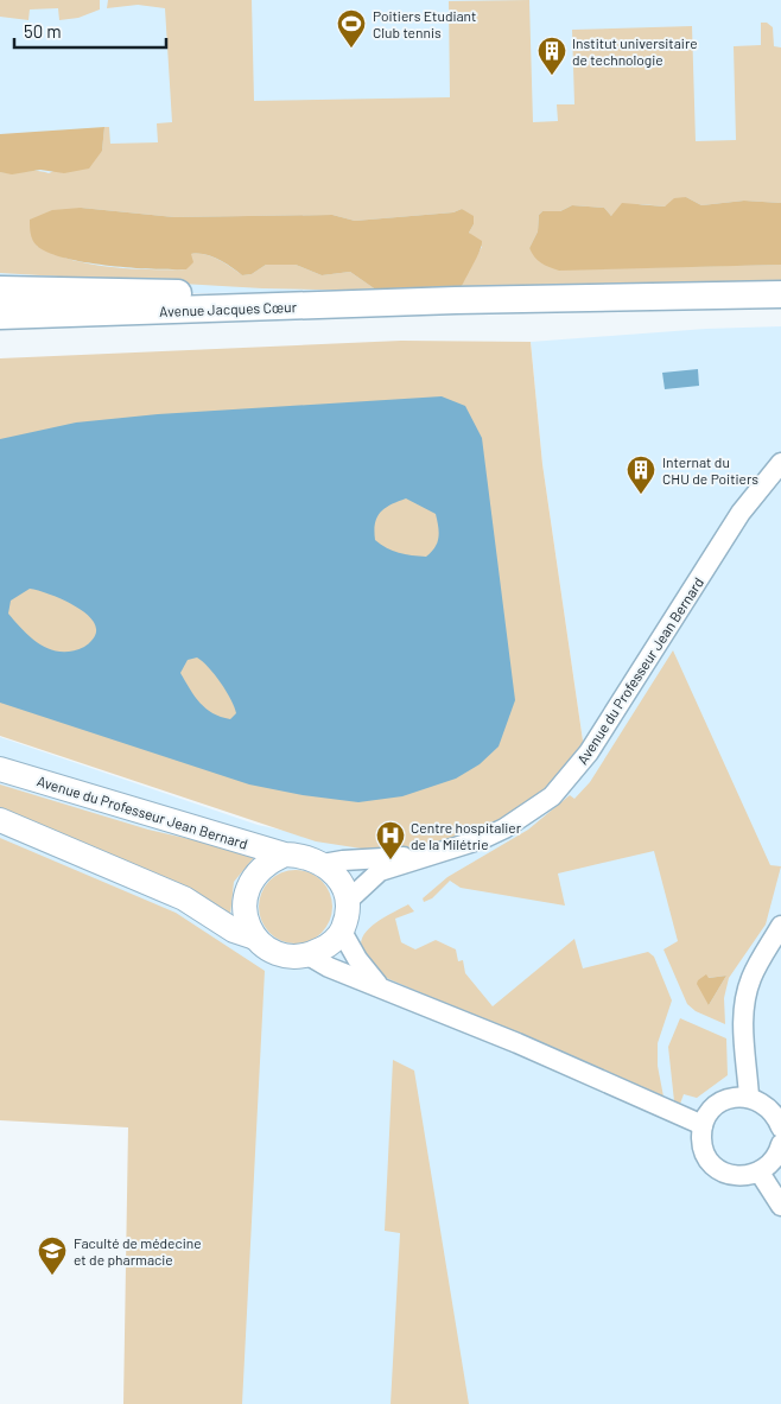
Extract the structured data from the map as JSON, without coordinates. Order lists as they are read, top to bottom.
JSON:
{
  "streets": {
    "main road": ["Avenue Jacques Cœur"],
    "street": ["Avenue du Professeur Jean Bernard"]
  },
  "places": {
    "sports": ["Poitiers Etudiant Club tennis"],
    "building": ["Institut universitaire de technologie", "Internat du CHU de Poitiers"],
    "hospital": ["Centre hospitalier de la Milétrie"],
    "school or university": ["Faculté de médecine et de pharmacie"]
  },
  "scale_bar": "50 m"
}
